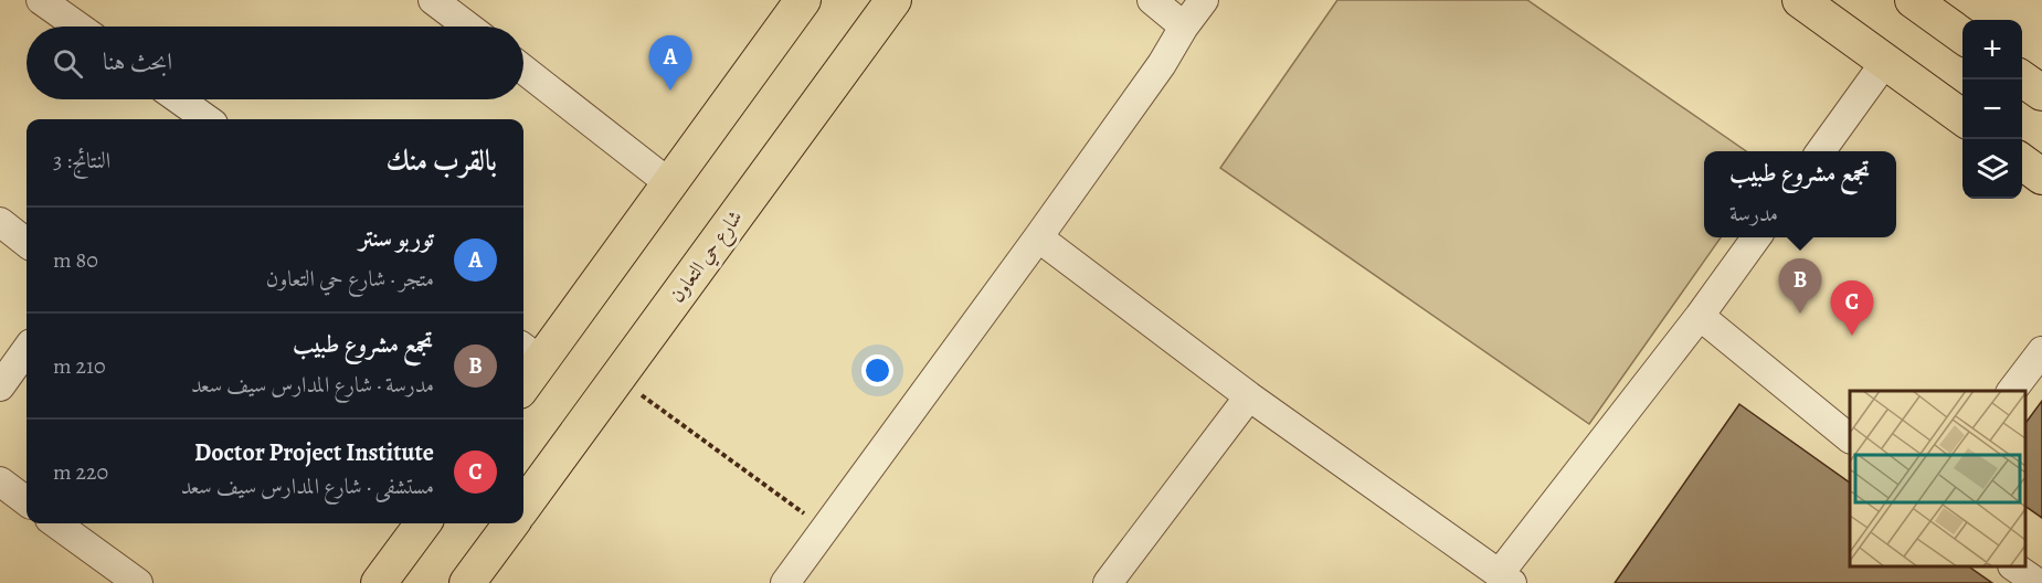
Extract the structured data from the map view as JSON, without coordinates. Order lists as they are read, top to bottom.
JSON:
{
  "streets": {
    "main road": ["شارع حي التعاون"]
  },
  "page": {
    "map_buttons": ["+", "−"],
    "search": "ابحث هنا",
    "pins": ["A", "B", "C"],
    "heading": ["بالقرب منك", "النتائج: 3"],
    "popup": ["تجمع مشروع طبيب", "مدرسة"],
    "list": [
      {
        "mark": "A",
        "name": "توربو سنتر",
        "note": "متجر · شارع حي التعاون",
        "value": "80 m"
      },
      {
        "mark": "B",
        "name": "تجمع مشروع طبيب",
        "note": "مدرسة · شارع المدارس سيف سعد",
        "value": "210 m"
      },
      {
        "mark": "C",
        "name": "Doctor Project Institute",
        "note": "مستشفى · شارع المدارس سيف سعد",
        "value": "220 m"
      }
    ]
  }
}
